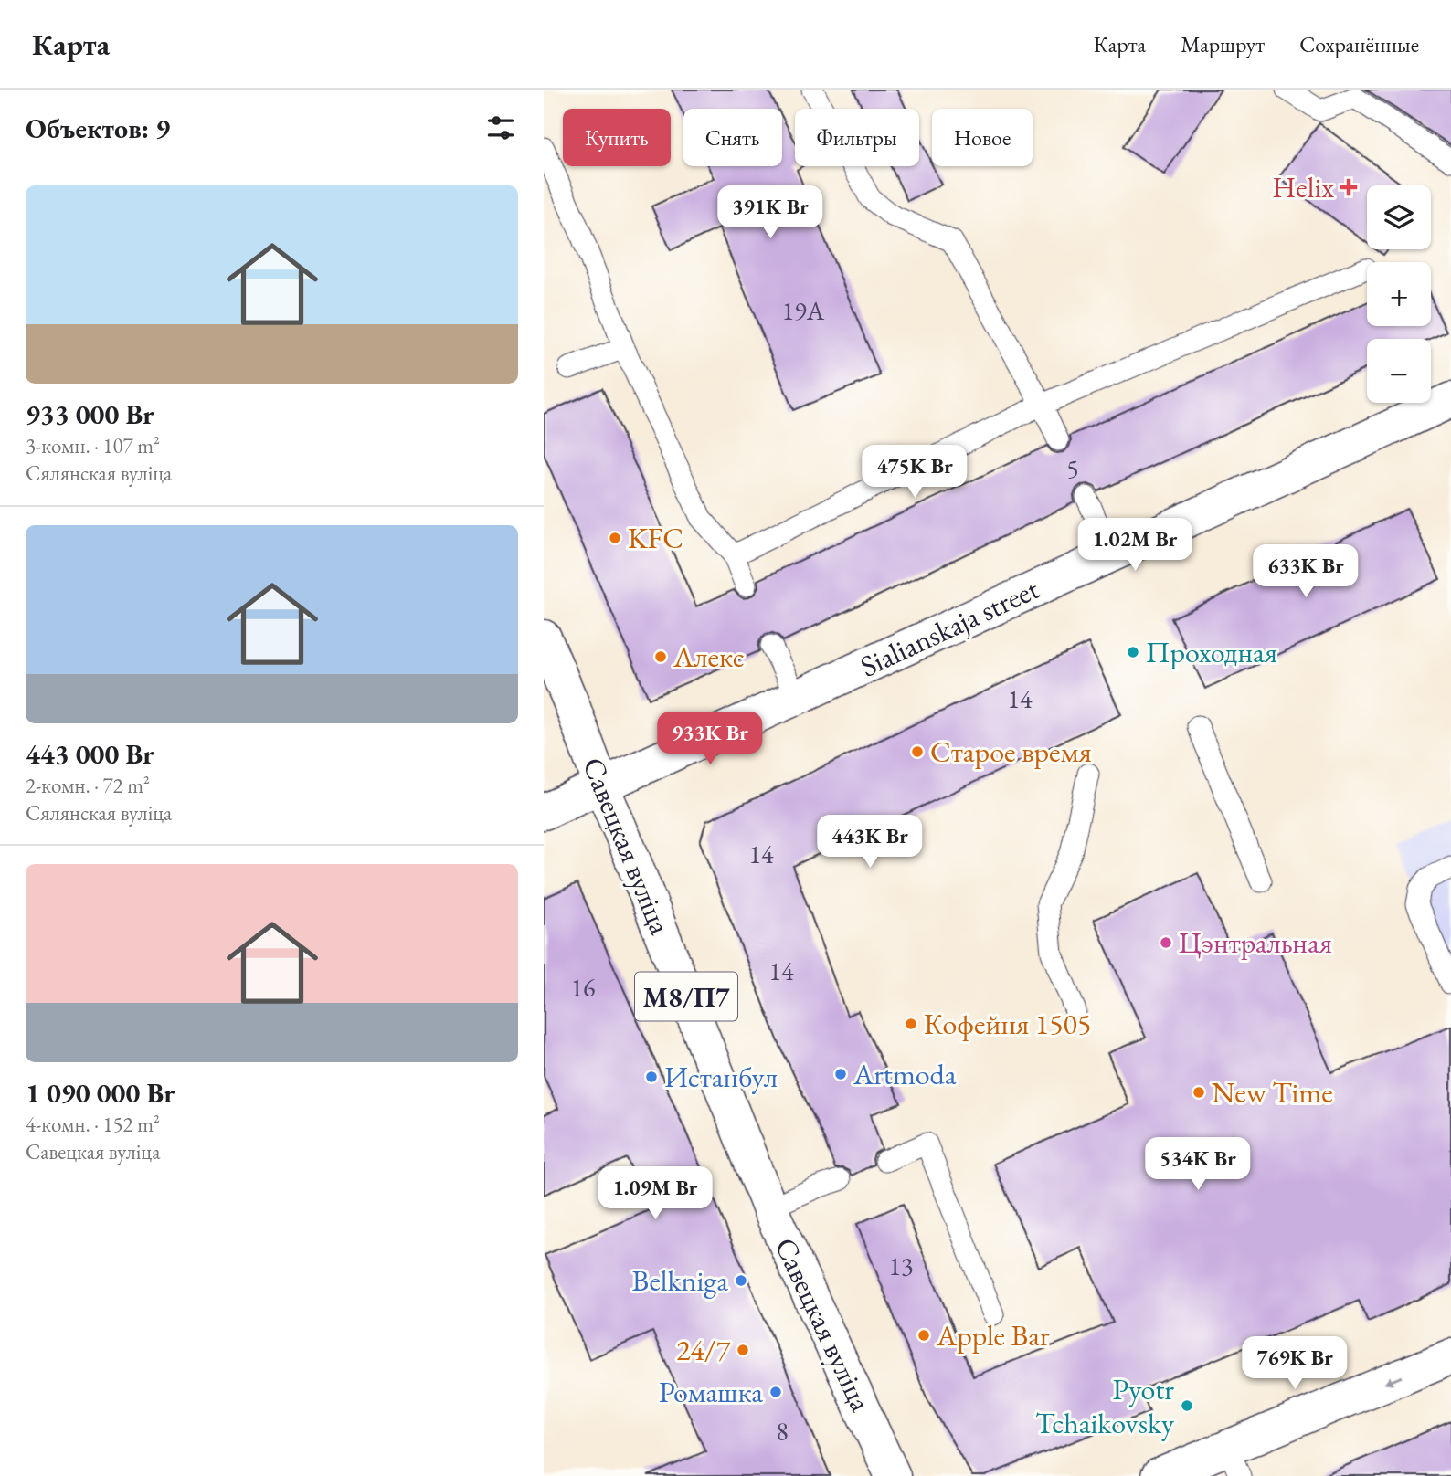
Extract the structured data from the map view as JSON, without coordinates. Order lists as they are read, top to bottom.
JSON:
{
  "streets": {
    "street": ["Sialianskaja street", "Савецкая вуліца", "М8/П7"]
  },
  "crossings": [
    ["Sialianskaja street", "Савецкая вуліца"]
  ],
  "places": {
    "health": ["Helix"],
    "other": [
      "KFC",
      "Проходная",
      "Алекс",
      "Старое время",
      "Цэнтральная",
      "Кофейня 1505",
      "Artmoda",
      "Истанбул",
      "New Time",
      "Belkniga",
      "Apple Bar",
      "24/7",
      "Ромашка",
      "Pyotr Tchaikovsky"
    ]
  },
  "house_numbers": [
    "19А",
    "5",
    "14",
    "14",
    "14",
    "16",
    "13",
    "8"
  ],
  "page": {
    "header": "Карта",
    "nav": ["Карта", "Маршрут", "Сохранённые"],
    "heading": "Объектов: 9",
    "chip": [
      "Купить",
      "Снять",
      "Фильтры",
      "Новое"
    ],
    "list": [
      {
        "name": "933 000 Br",
        "note": "3-комн. · 107 m² · Сялянская вуліца"
      },
      {
        "name": "443 000 Br",
        "note": "2-комн. · 72 m² · Сялянская вуліца"
      },
      {
        "name": "1 090 000 Br",
        "note": "4-комн. · 152 m² · Савецкая вуліца"
      }
    ],
    "map_buttons": ["+", "−"],
    "price": [
      "391K Br",
      "475K Br",
      "1.02M Br",
      "633K Br",
      "933K Br",
      "443K Br",
      "534K Br",
      "1.09M Br",
      "769K Br"
    ]
  }
}
